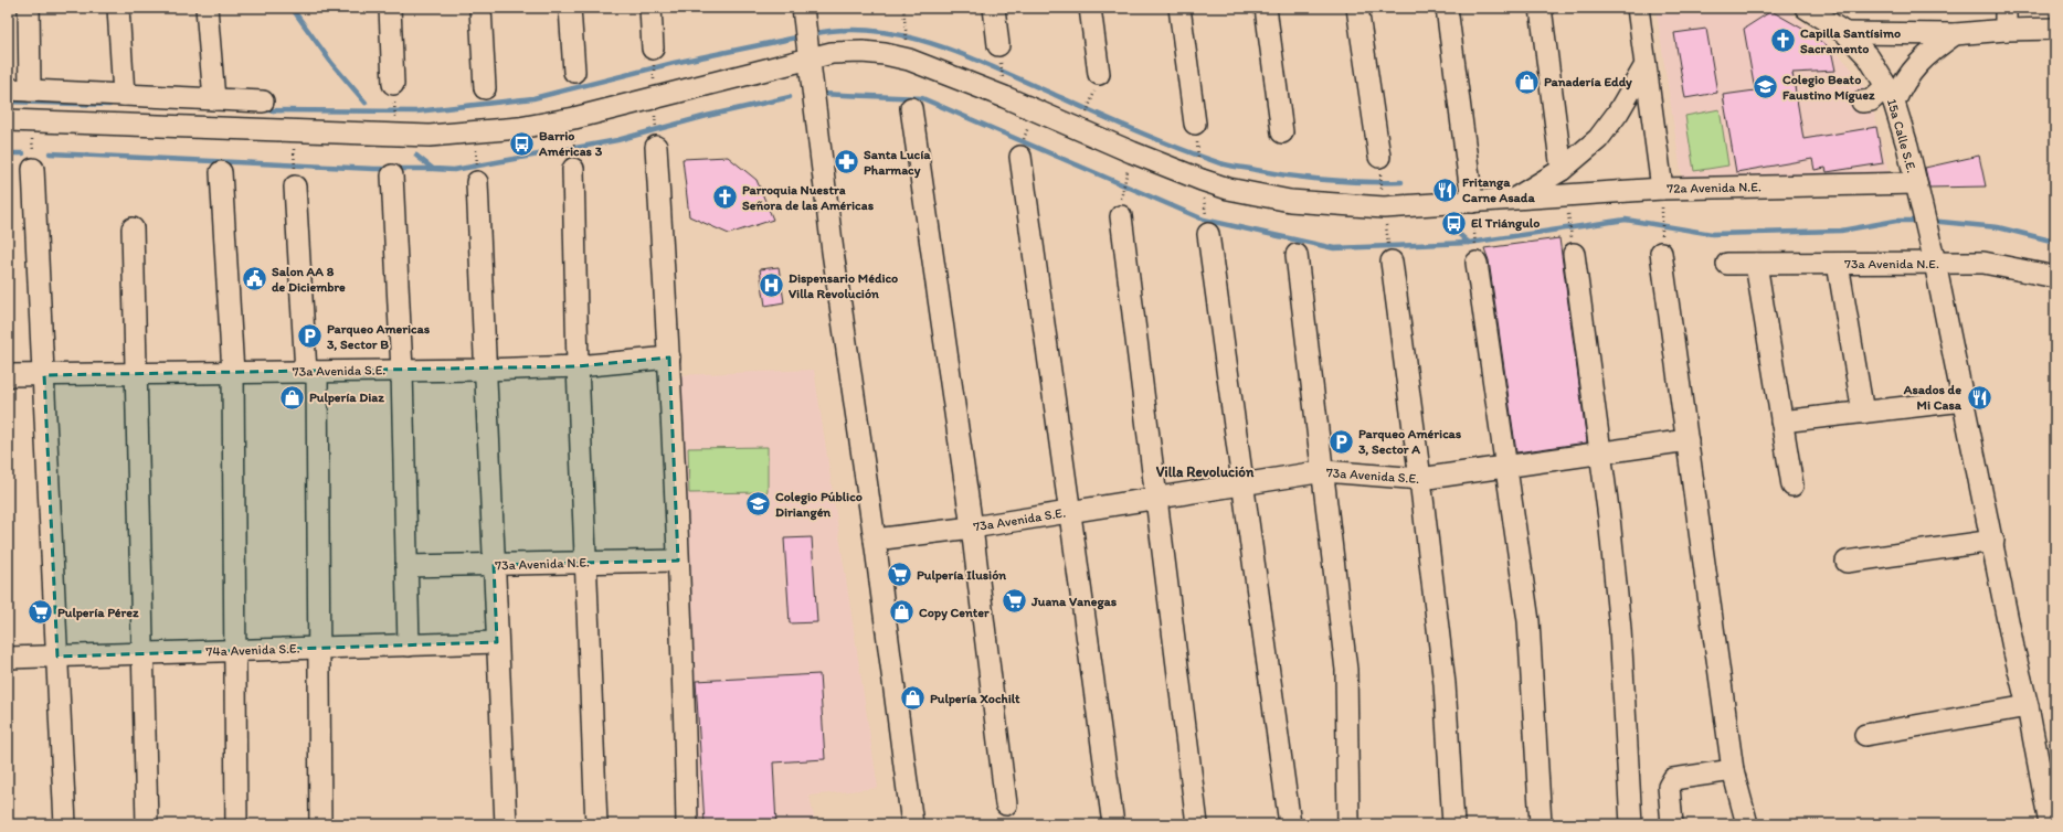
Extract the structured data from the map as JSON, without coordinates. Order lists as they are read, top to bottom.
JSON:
{
  "streets": {
    "street": [
      "15a Calle S.E.",
      "72a Avenida N.E.",
      "73a Avenida N.E.",
      "73a Avenida S.E.",
      "74a Avenida S.E."
    ]
  },
  "crossings": [
    ["15a Calle S.E.", "72a Avenida N.E."],
    ["15a Calle S.E.", "73a Avenida N.E."]
  ],
  "districts": ["Villa Revolución"],
  "places": {
    "church": ["Capilla Santísimo Sacramento", "Parroquia Nuestra Señora de las Américas"],
    "shop": [
      "Panadería Eddy",
      "Pulpería Diaz",
      "Copy Center",
      "Pulpería Xochilt"
    ],
    "school or university": ["Colegio Beato Faustino Míguez", "Colegio Público Diriangén"],
    "bus stop": ["Barrio Américas 3", "El Triángulo"],
    "pharmacy": ["Santa Lucía Pharmacy"],
    "restaurant": ["Fritanga Carne Asada", "Asados de Mi Casa"],
    "public building": ["Salon AA 8 de Diciembre"],
    "hospital": ["Dispensario Médico Villa Revolución"],
    "parking": ["Parqueo Americas 3, Sector B", "Parqueo Américas 3, Sector A"],
    "supermarket": ["Pulpería Ilusión", "Juana Vanegas", "Pulpería Pérez"]
  }
}
